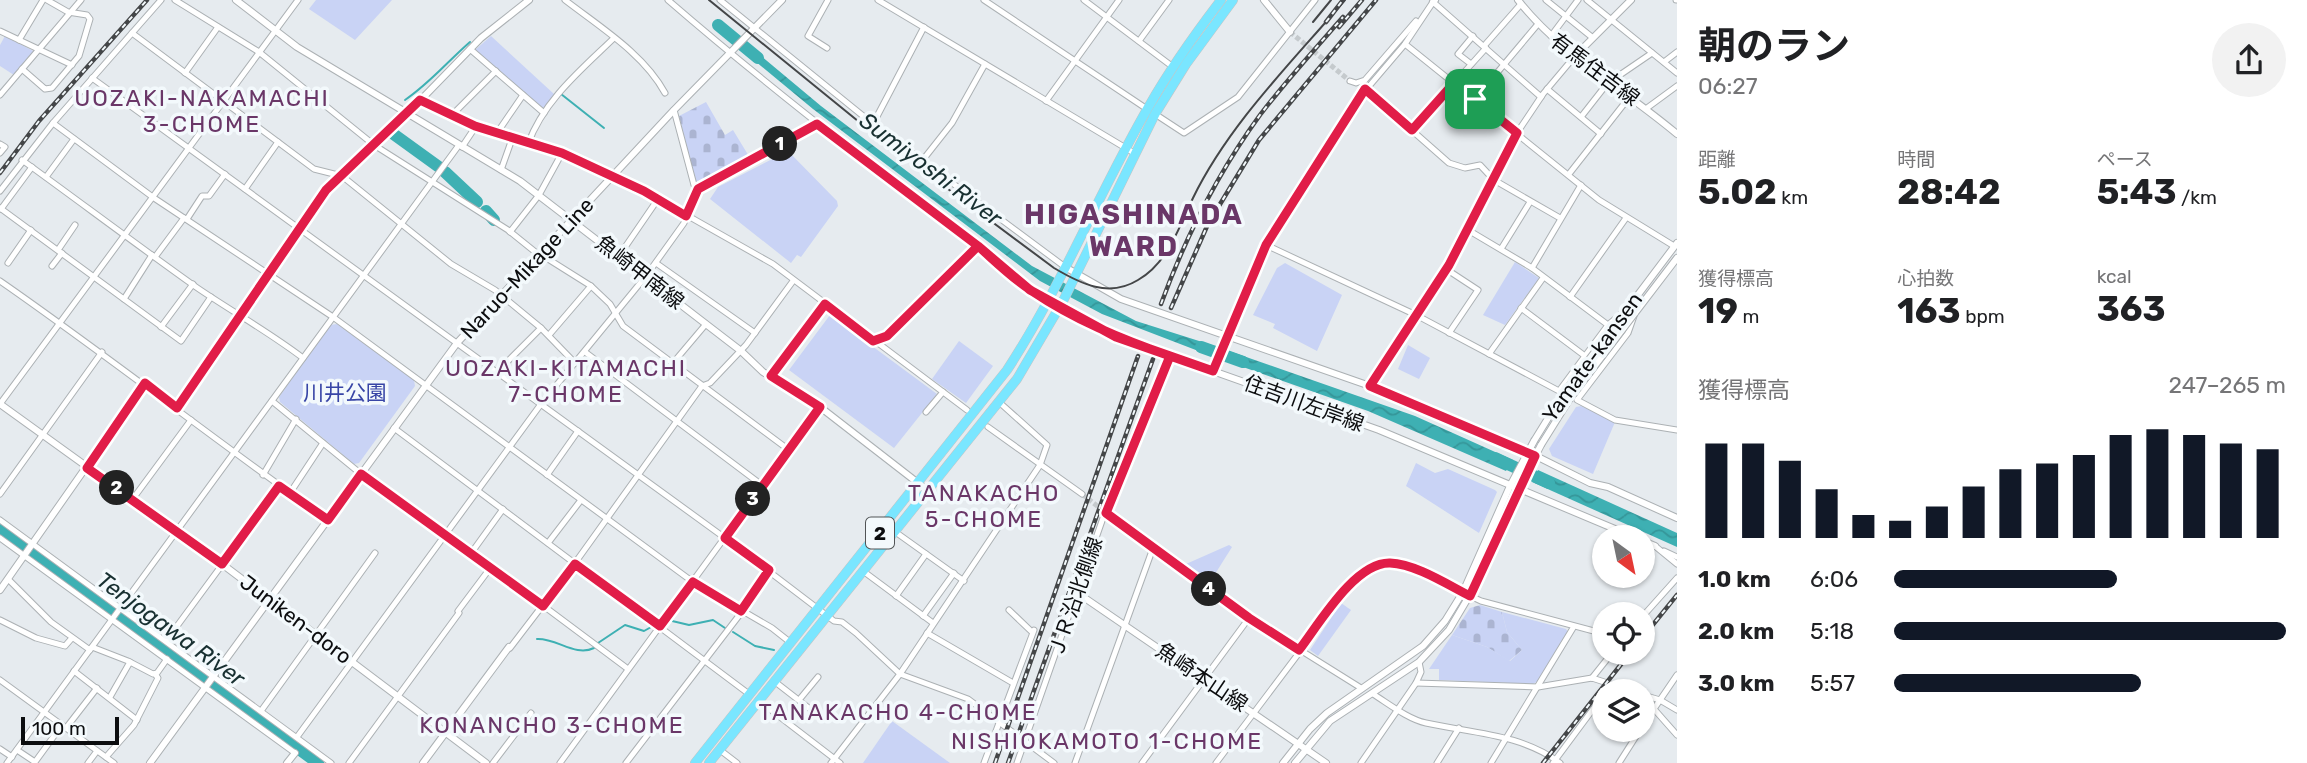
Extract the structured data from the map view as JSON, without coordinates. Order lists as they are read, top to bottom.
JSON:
{
  "streets": {
    "highway": ["2"],
    "street": [
      "有馬住吉線",
      "Naruo-Mikage Line",
      "魚崎甲南線",
      "Yamate-kansen",
      "住吉川左岸線",
      "ＪＲ沿北側線",
      "Juniken-doro",
      "魚崎本山線"
    ]
  },
  "crossings": [
    ["Naruo-Mikage Line", "魚崎甲南線"],
    ["Naruo-Mikage Line", "Juniken-doro"],
    ["魚崎甲南線", "2"],
    ["Yamate-kansen", "住吉川左岸線"],
    ["Yamate-kansen", "魚崎本山線"],
    ["住吉川左岸線", "2"],
    ["住吉川左岸線", "ＪＲ沿北側線"],
    ["ＪＲ沿北側線", "魚崎本山線"]
  ],
  "districts": [
    "UOZAKI-NAKAMACHI 3-CHOME",
    "HIGASHINADA WARD",
    "UOZAKI-KITAMACHI 7-CHOME",
    "TANAKACHO 5-CHOME",
    "TANAKACHO 4-CHOME",
    "KONANCHO 3-CHOME",
    "NISHIOKAMOTO 1-CHOME"
  ],
  "water": ["Sumiyoshi River", "Tenjogawa River"],
  "parks": ["川井公園"],
  "scale_bar": "100 m",
  "north": "bottom right",
  "page": {
    "heading": ["朝のラン", "06:27"],
    "stats": [
      ["距離", "5.02 km"],
      ["時間", "28:42"],
      ["ペース", "5:43 /km"],
      ["獲得標高", "19 m"],
      ["心拍数", "163 bpm"],
      ["kcal", "363"]
    ],
    "pins": [
      "1",
      "2",
      "3",
      "4"
    ],
    "chart": ["獲得標高", "247–265 m"],
    "list": [
      {
        "name": "1.0 km",
        "note": "6:06"
      },
      {
        "name": "2.0 km",
        "note": "5:18"
      },
      {
        "name": "3.0 km",
        "note": "5:57"
      }
    ],
    "scale": "100 m"
  }
}
